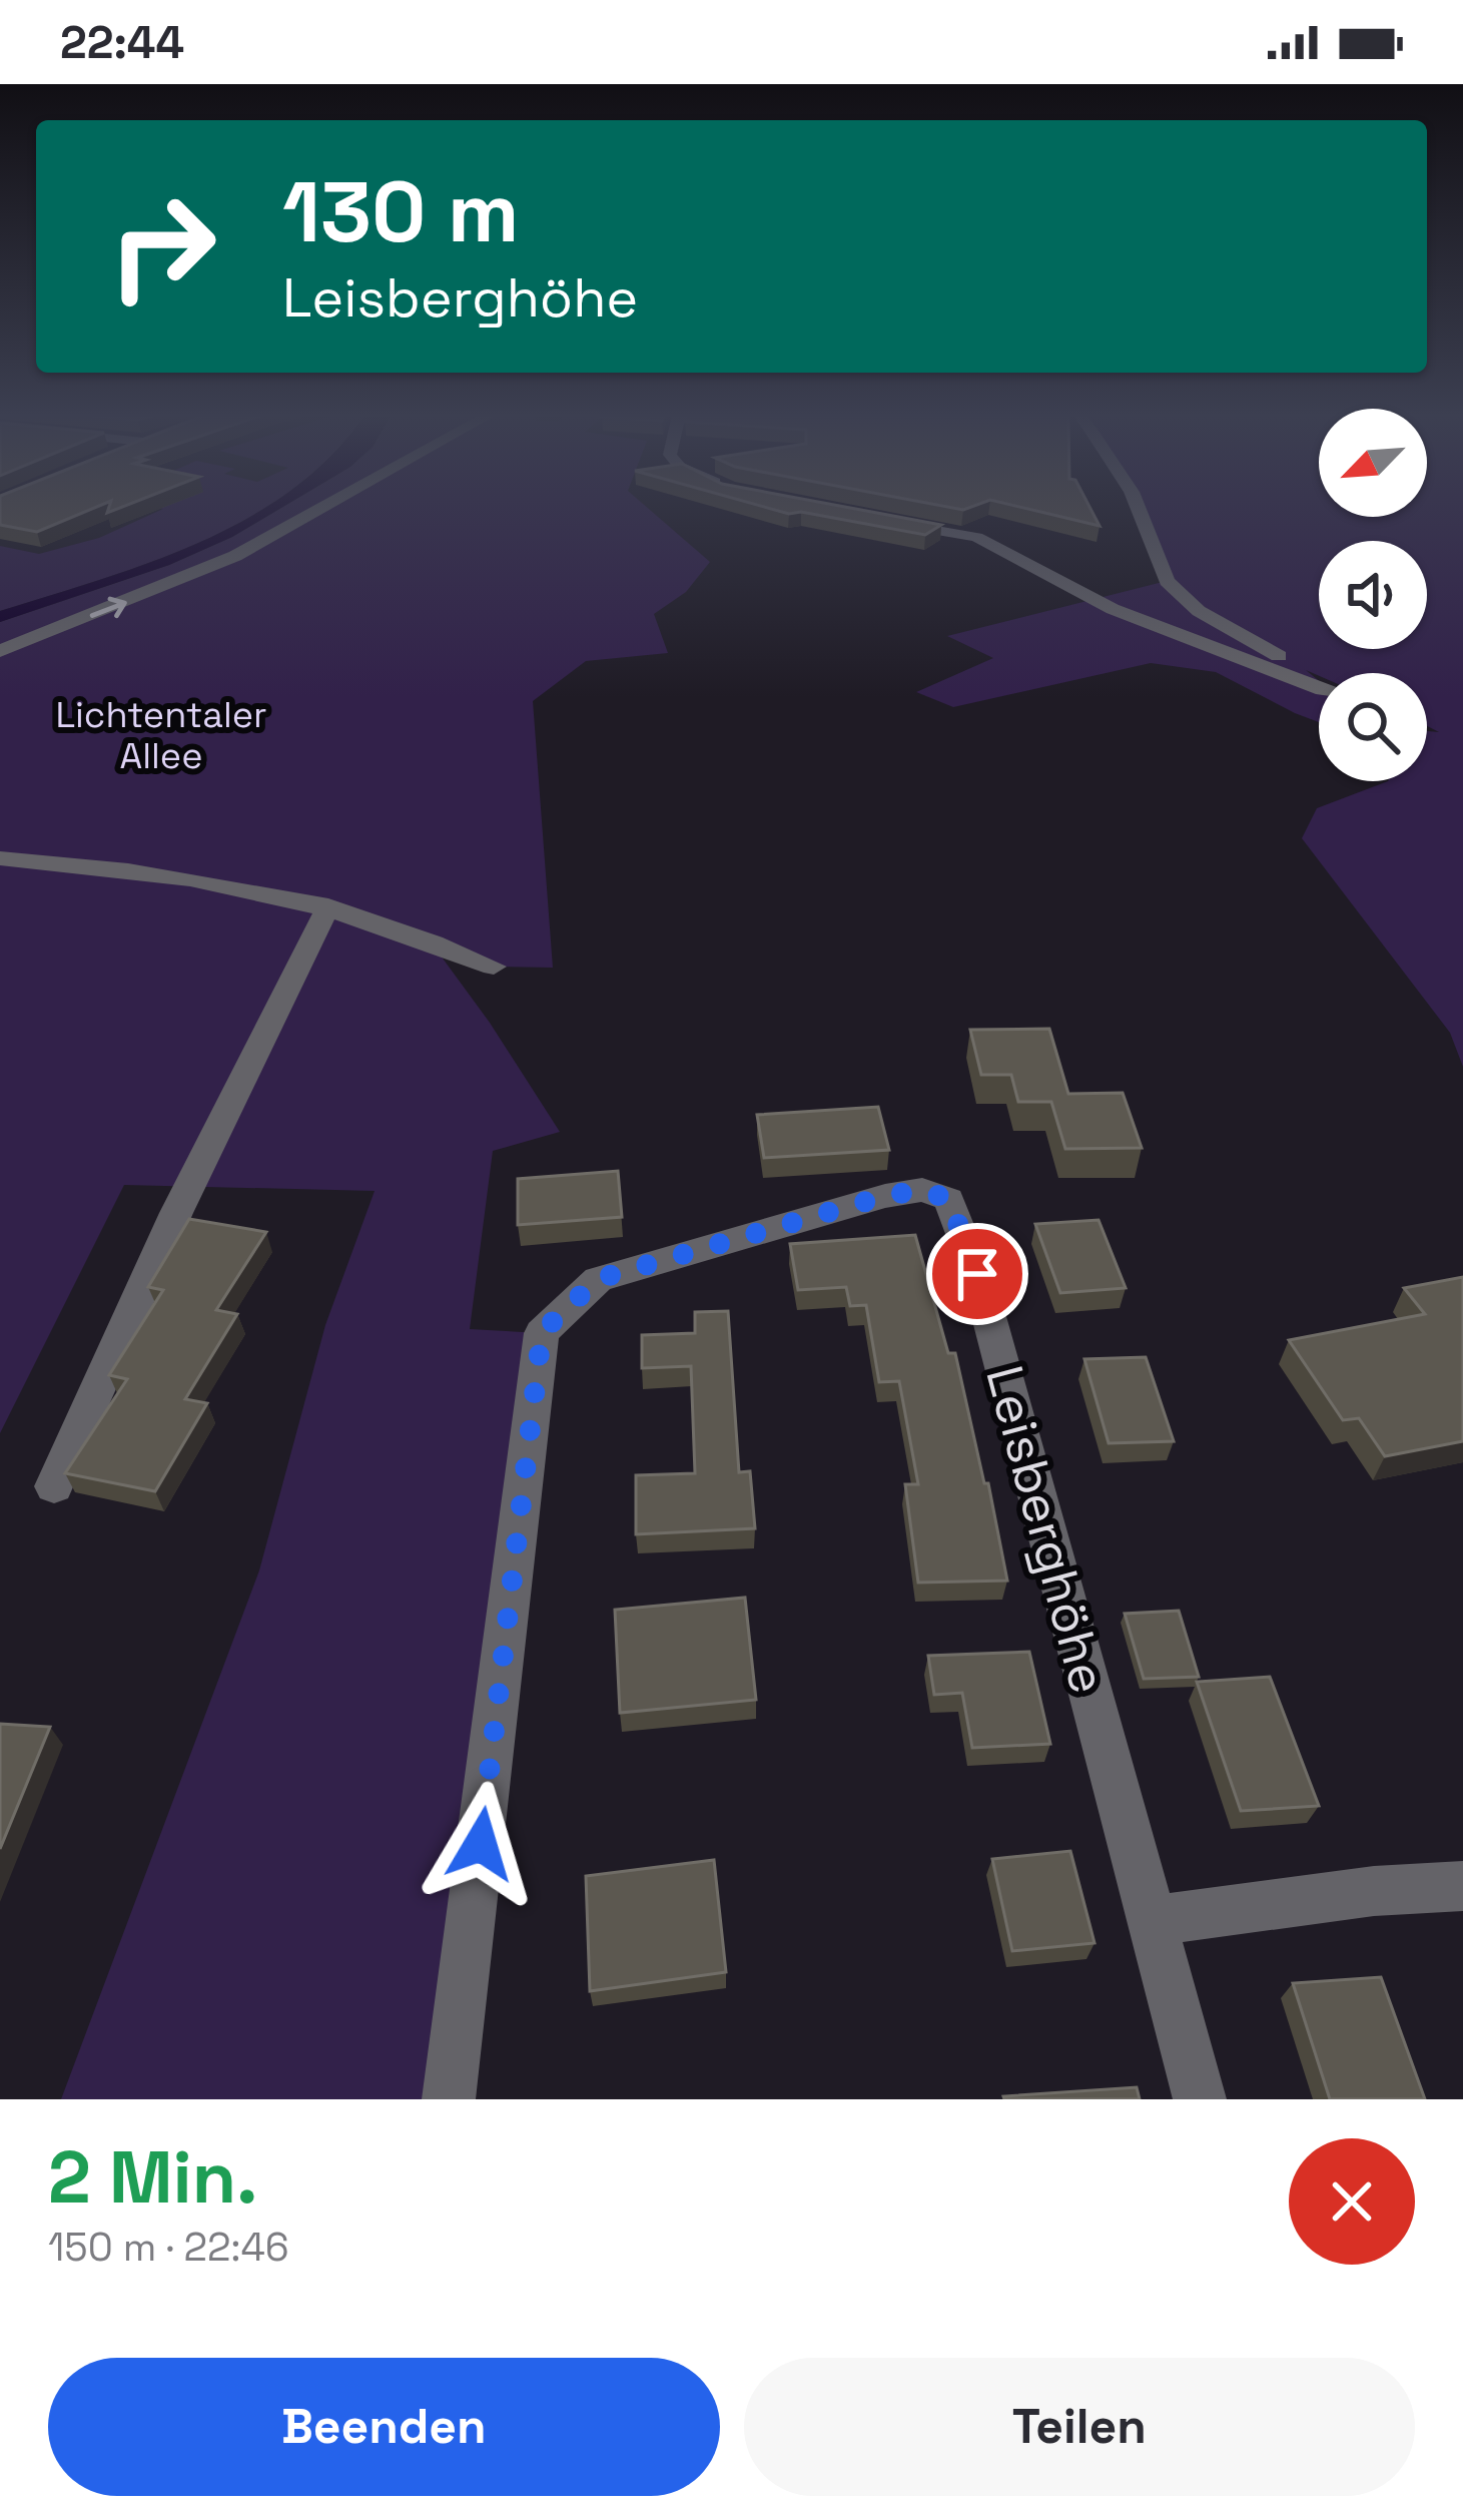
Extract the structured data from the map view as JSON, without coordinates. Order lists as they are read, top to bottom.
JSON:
{
  "streets": {
    "street": ["Leisberghöhe"]
  },
  "parks": ["Lichtentaler Allee"],
  "north": "bottom left",
  "page": {
    "status": "22:44",
    "turn": ["130 m", "Leisberghöhe"],
    "heading": ["2 Min.", "150 m · 22:46"],
    "buttons": ["Beenden", "Teilen"]
  }
}
